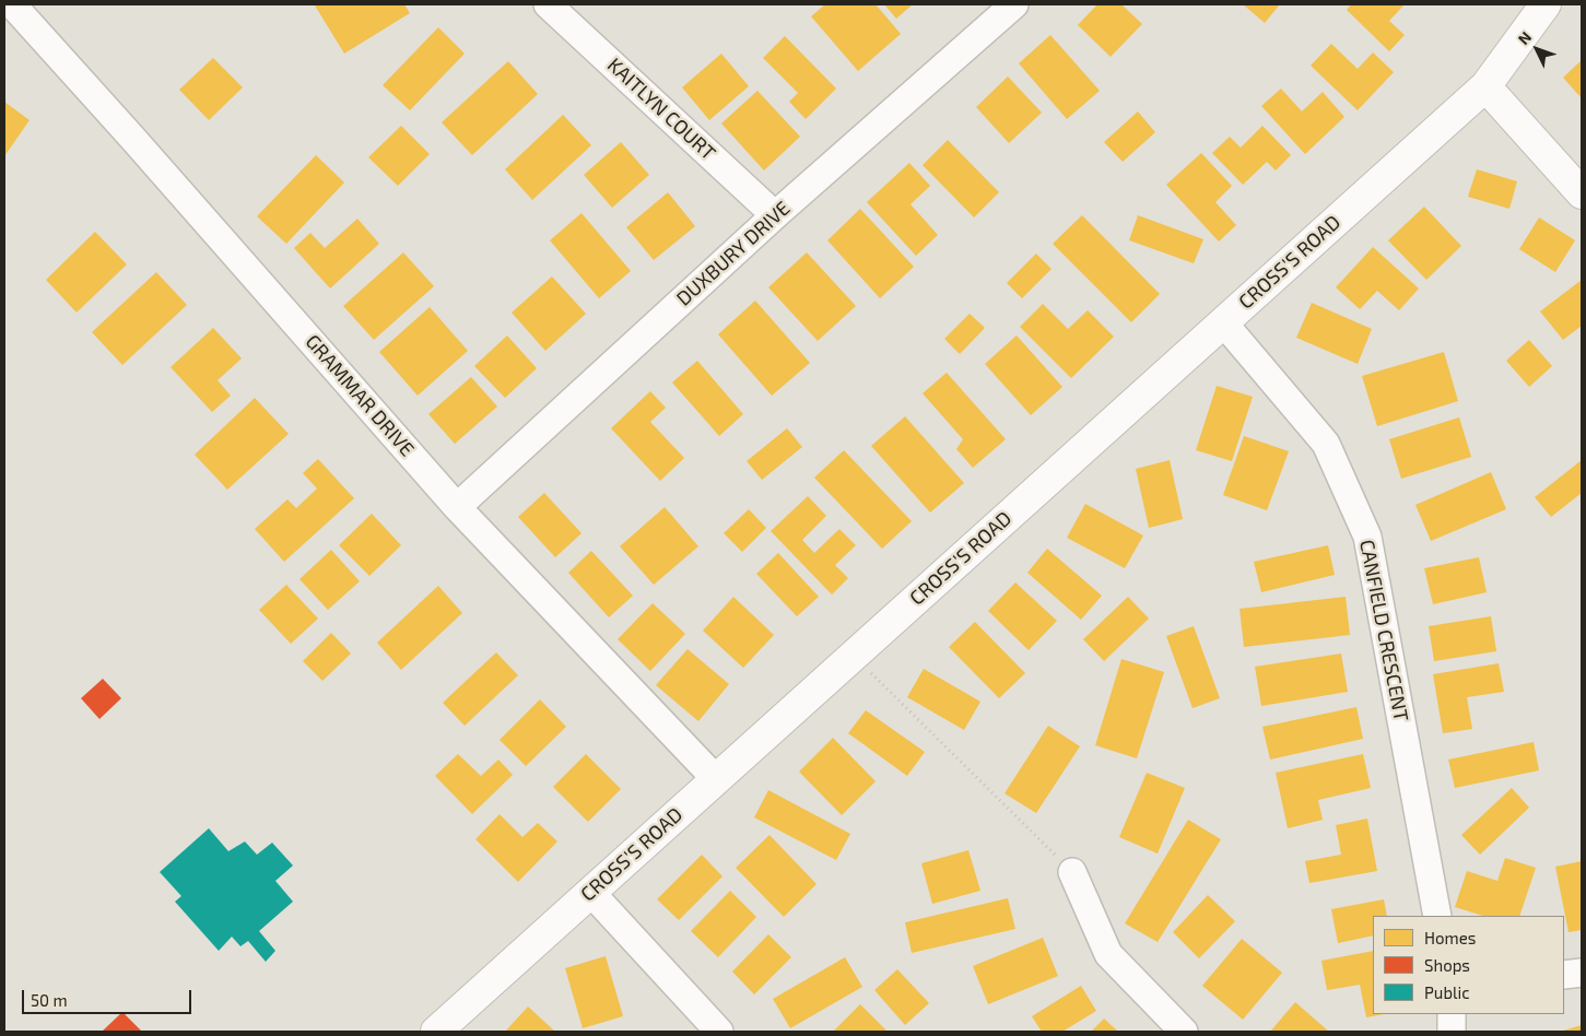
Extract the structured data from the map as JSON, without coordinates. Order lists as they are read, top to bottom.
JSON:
{
  "streets": {
    "street": [
      "KAITLYN COURT",
      "DUXBURY DRIVE",
      "CROSS'S ROAD",
      "GRAMMAR DRIVE",
      "CANFIELD CRESCENT"
    ]
  },
  "crossings": [
    ["KAITLYN COURT", "DUXBURY DRIVE"],
    ["DUXBURY DRIVE", "GRAMMAR DRIVE"],
    ["CROSS'S ROAD", "GRAMMAR DRIVE"],
    ["CROSS'S ROAD", "CANFIELD CRESCENT"]
  ],
  "legend": ["Homes", "Shops", "Public"],
  "scale_bar": "50 m",
  "north": "top left"
}
